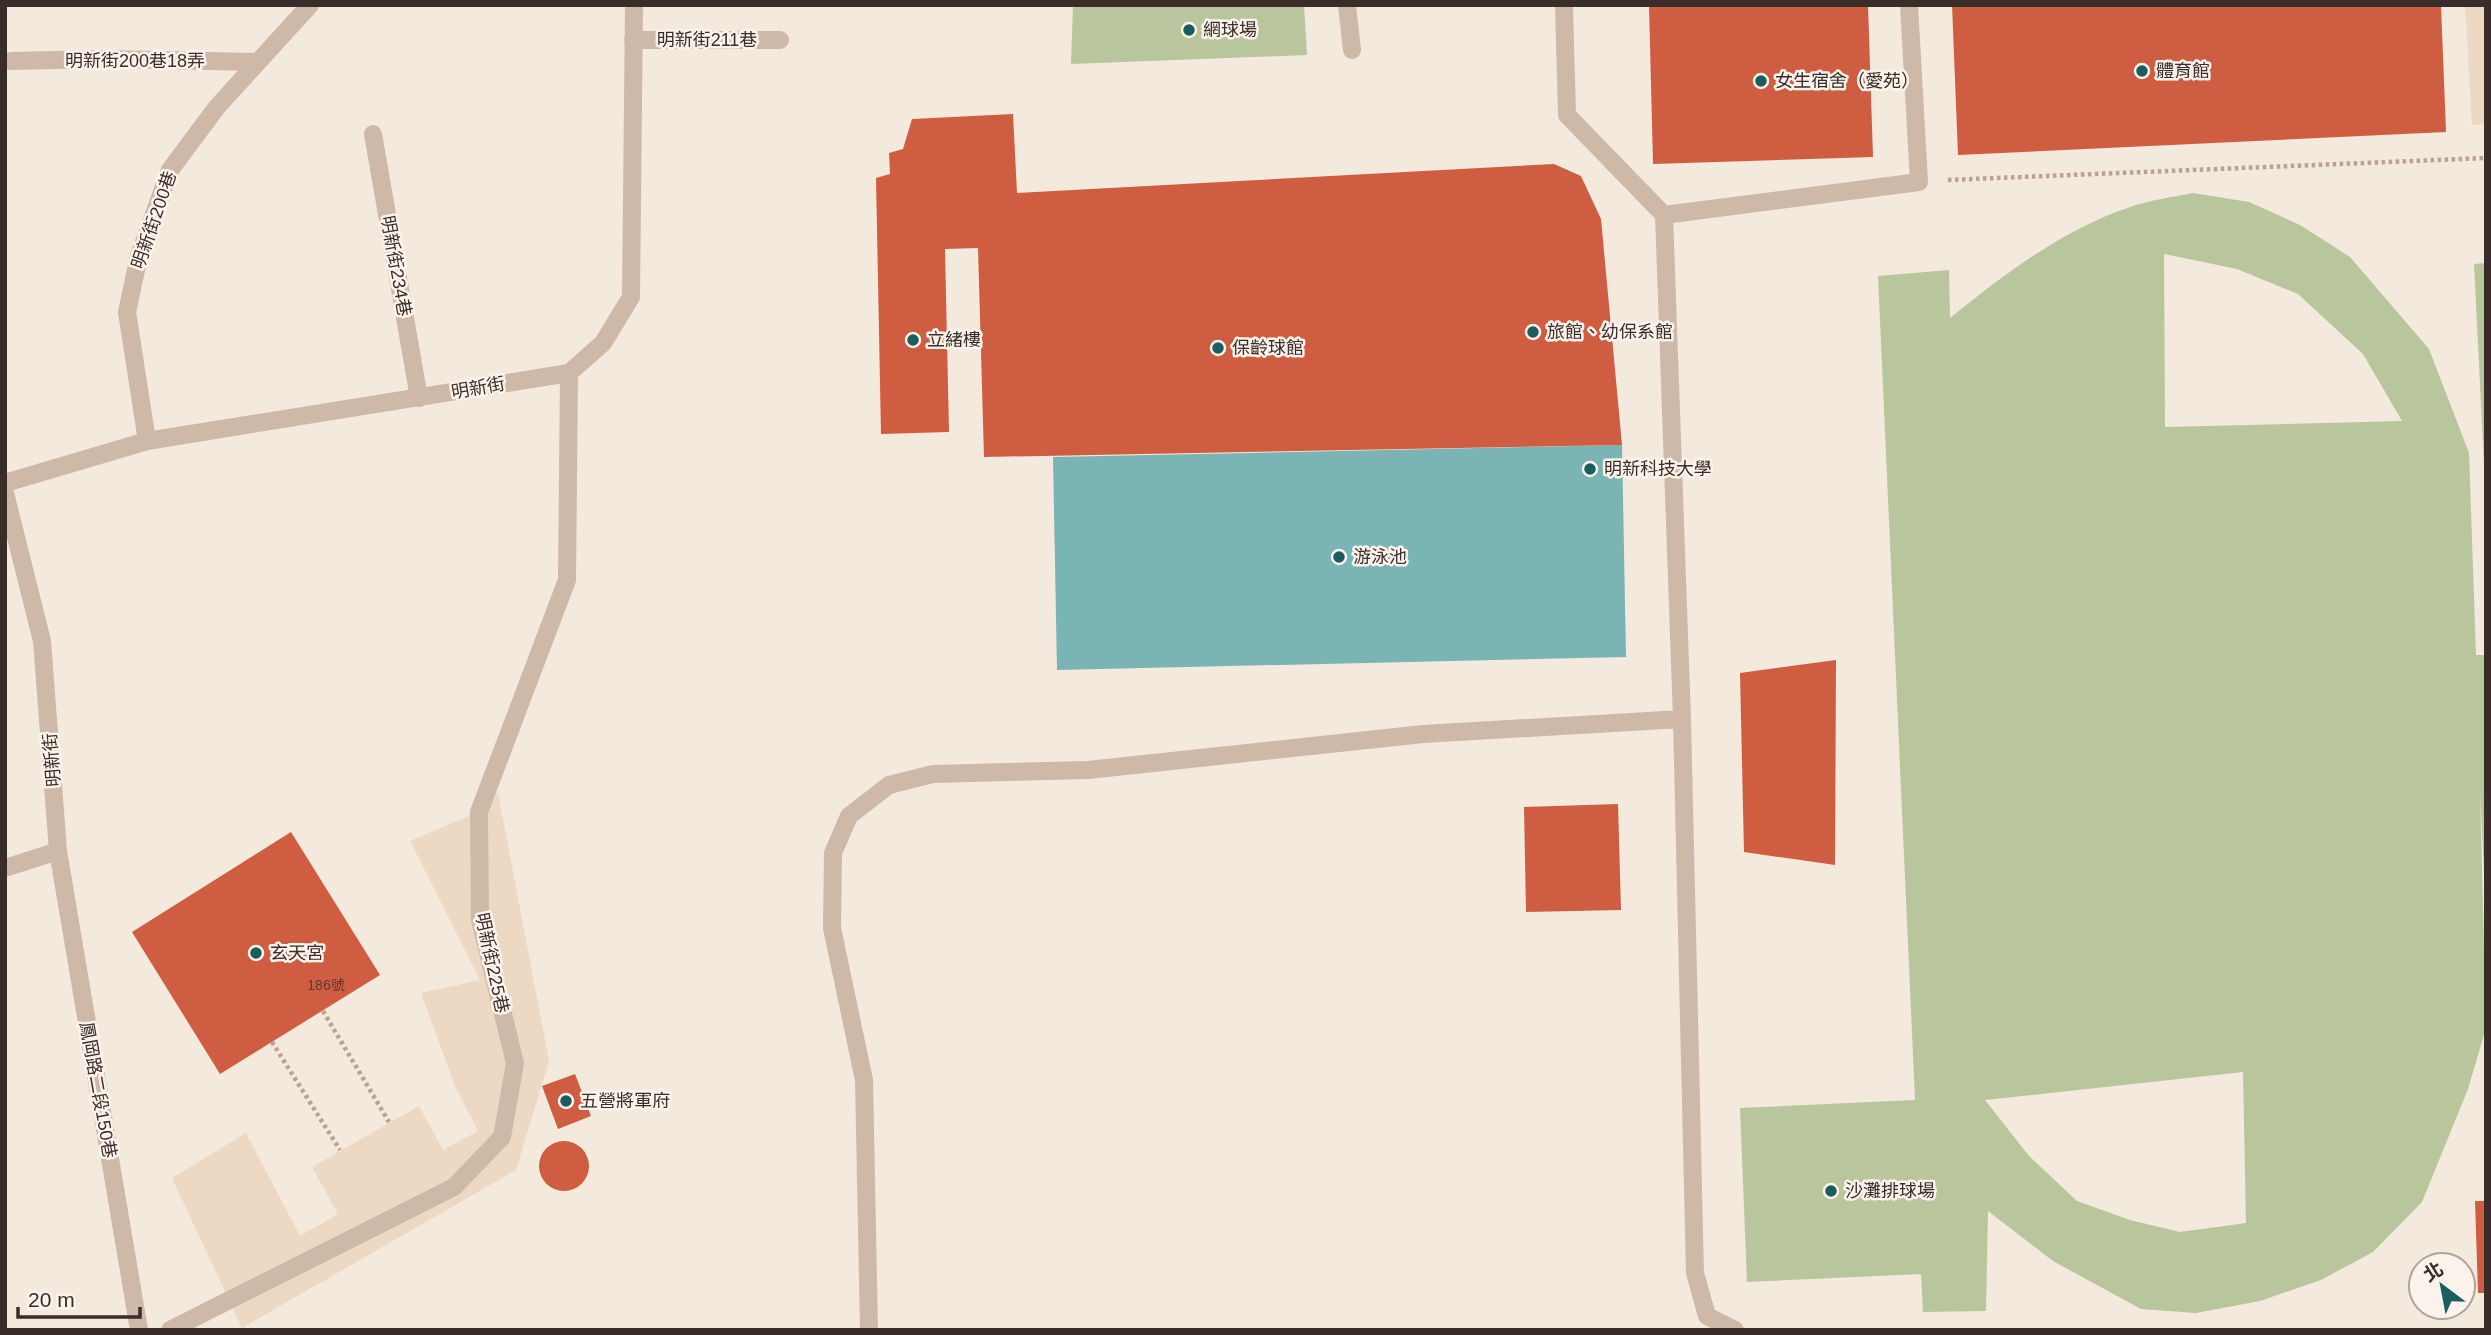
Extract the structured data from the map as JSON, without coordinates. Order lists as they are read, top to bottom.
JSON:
{
  "streets": {
    "street": [
      "明新街211巷",
      "明新街200巷18弄",
      "明新街200巷",
      "明新街234巷",
      "明新街",
      "明新街225巷",
      "鳳岡路二段150巷"
    ]
  },
  "crossings": [
    ["明新街200巷18弄", "明新街200巷"],
    ["明新街200巷", "明新街"],
    ["明新街234巷", "明新街"],
    ["明新街", "明新街225巷"],
    ["明新街", "鳳岡路二段150巷"]
  ],
  "places": [
    "網球場",
    "體育館",
    "女生宿舍（愛苑）",
    "旅館、幼保系館",
    "立緒樓",
    "保齡球館",
    "明新科技大學",
    "游泳池",
    "玄天宮",
    "五營將軍府",
    "沙灘排球場"
  ],
  "house_numbers": ["186號"],
  "scale_bar": "20 m",
  "north": "top left"
}
